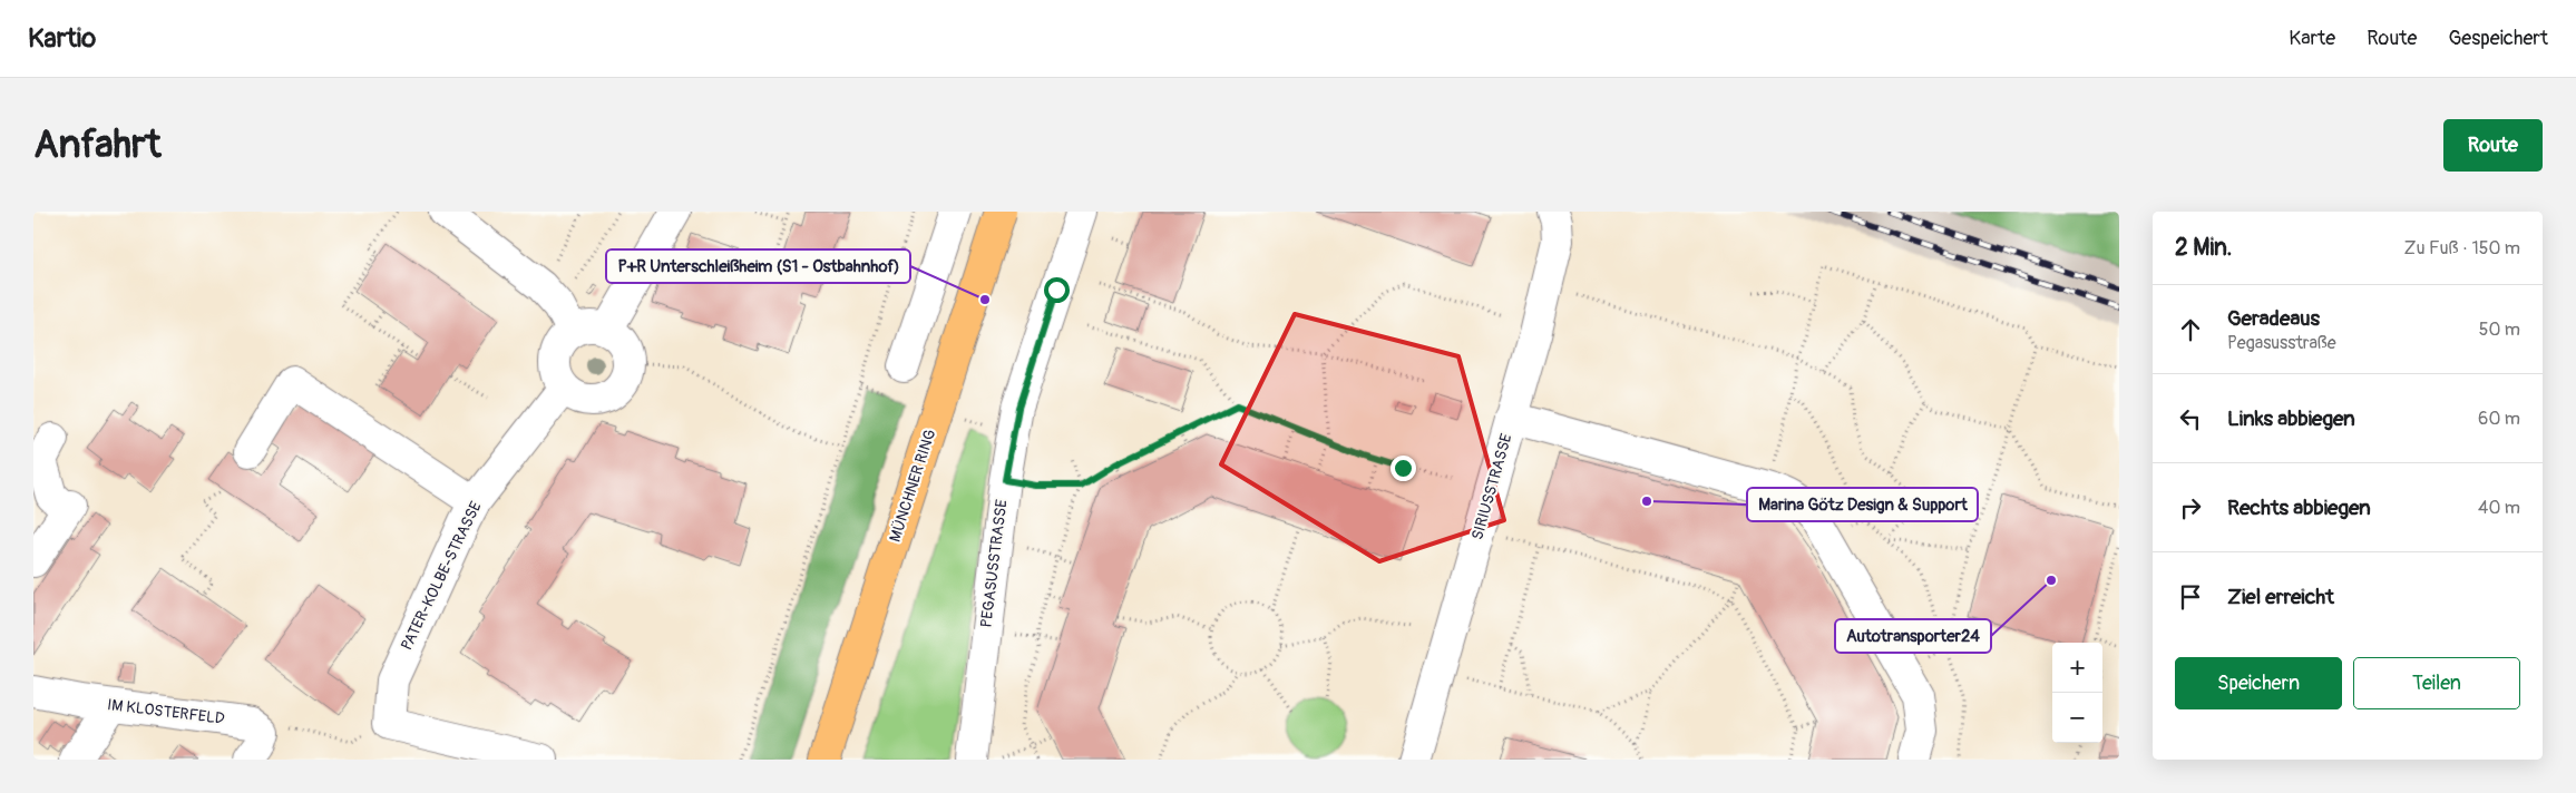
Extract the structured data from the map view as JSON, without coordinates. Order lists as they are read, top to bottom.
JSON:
{
  "streets": {
    "main road": ["MÜNCHNER RING"],
    "street": [
      "SIRIUSSTRASSE",
      "PEGASUSSTRASSE",
      "PATER-KOLBE-STRASSE",
      "IM KLOSTERFELD"
    ]
  },
  "places": ["P+R Unterschleißheim (S1 - Ostbahnhof)", "Marina Götz Design & Support", "Autotransporter24"],
  "page": {
    "header": "Kartio",
    "nav": ["Karte", "Route", "Gespeichert"],
    "buttons": [
      "Route",
      ["Speichern", "Teilen"]
    ],
    "title": "Anfahrt",
    "heading": ["2 Min.", "Zu Fuß · 150 m"],
    "list": [
      ["Geradeaus", "Pegasusstraße", "50 m"],
      ["Links abbiegen", "60 m"],
      ["Rechts abbiegen", "40 m"],
      "Ziel erreicht"
    ],
    "map_buttons": ["+", "−"]
  }
}
